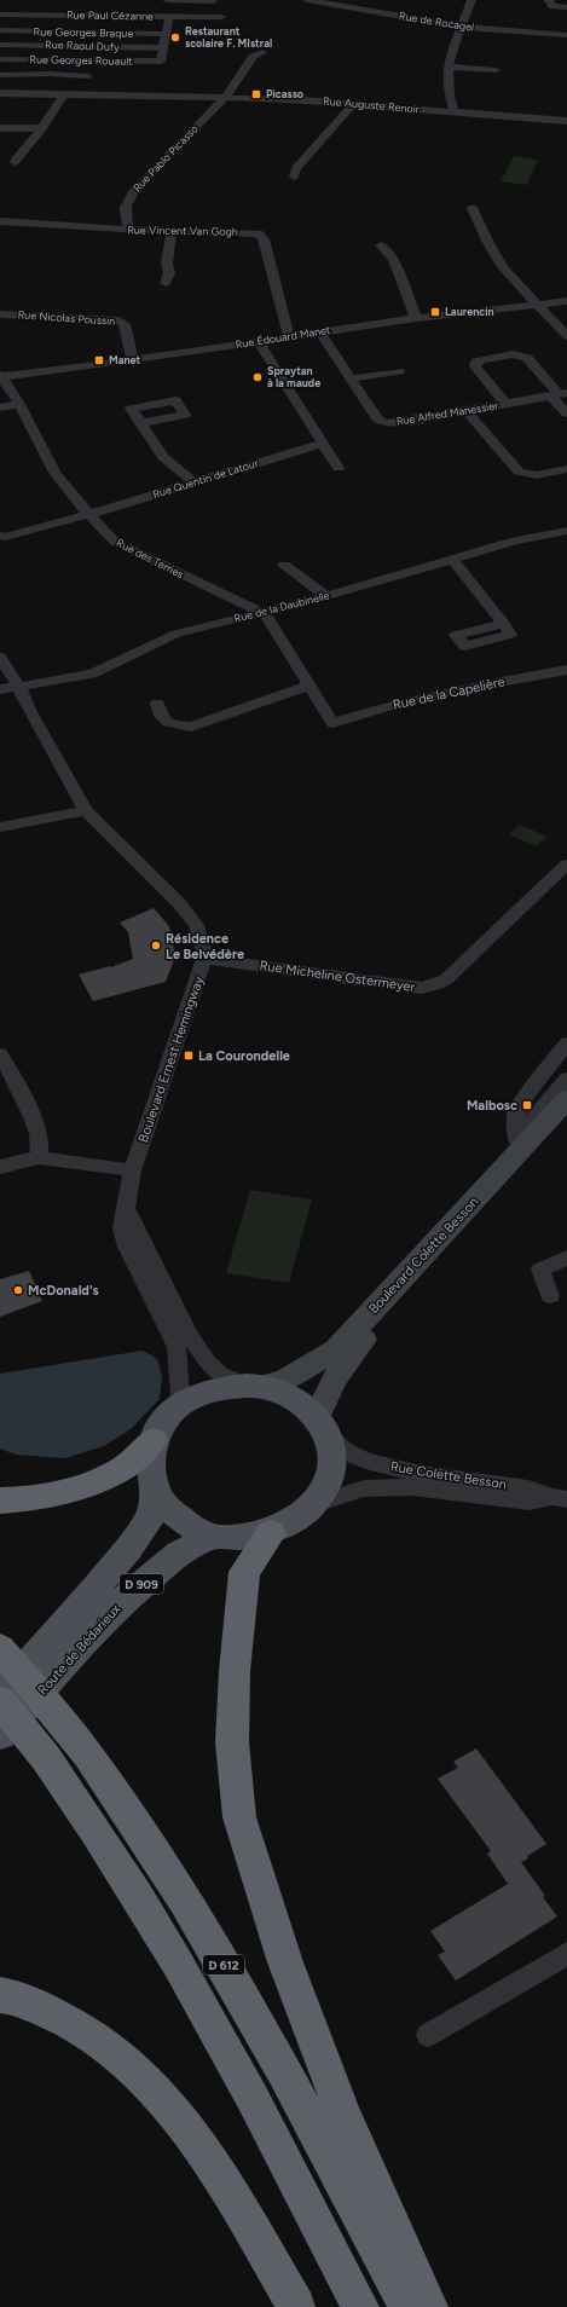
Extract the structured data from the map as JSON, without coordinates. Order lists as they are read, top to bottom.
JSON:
{
  "streets": {
    "highway": ["D 612"],
    "main road": ["Boulevard Colette Besson", "D 909", "Route de Bédarieux"],
    "street": [
      "Rue Paul Cézanne",
      "Rue de Rocagel",
      "Rue Georges Braque",
      "Rue Raoul Dufy",
      "Rue Georges Rouault",
      "Rue Auguste Renoir",
      "Rue Pablo Picasso",
      "Rue Vincent Van Gogh",
      "Rue Nicolas Poussin",
      "Rue Édouard Manet",
      "Rue Alfred Manessier",
      "Rue Quentin de Latour",
      "Rue des Terries",
      "Rue de la Daubinelle",
      "Rue de la Capelière",
      "Rue Micheline Ostermeyer",
      "Boulevard Ernest Hemingway",
      "Rue Colette Besson"
    ]
  },
  "crossings": [
    ["Rue Raoul Dufy", "Rue Georges Rouault"],
    ["Rue Auguste Renoir", "Rue Pablo Picasso"],
    ["Rue Pablo Picasso", "Rue Vincent Van Gogh"],
    ["Rue Vincent Van Gogh", "Rue Édouard Manet"],
    ["Rue Nicolas Poussin", "Rue Édouard Manet"],
    ["Rue Édouard Manet", "Rue Alfred Manessier"],
    ["Rue Édouard Manet", "Rue des Terries"],
    ["Rue Quentin de Latour", "Rue des Terries"],
    ["Rue des Terries", "Rue de la Daubinelle"],
    ["Rue de la Daubinelle", "Boulevard Ernest Hemingway"],
    ["Rue Micheline Ostermeyer", "Boulevard Ernest Hemingway"],
    ["Boulevard Ernest Hemingway", "Boulevard Colette Besson"],
    ["Boulevard Ernest Hemingway", "Rue Colette Besson"],
    ["Boulevard Ernest Hemingway", "Route de Bédarieux"],
    ["Boulevard Colette Besson", "Rue Colette Besson"],
    ["Boulevard Colette Besson", "Route de Bédarieux"],
    ["Rue Colette Besson", "Route de Bédarieux"]
  ],
  "places": {
    "other": [
      "Restaurant scolaire F. MIstral",
      "Spraytan à la maude",
      "Résidence Le Belvédère",
      "McDonald's"
    ],
    "transit": [
      "Picasso",
      "Laurencin",
      "Manet",
      "La Courondelle",
      "Malbosc"
    ]
  }
}
